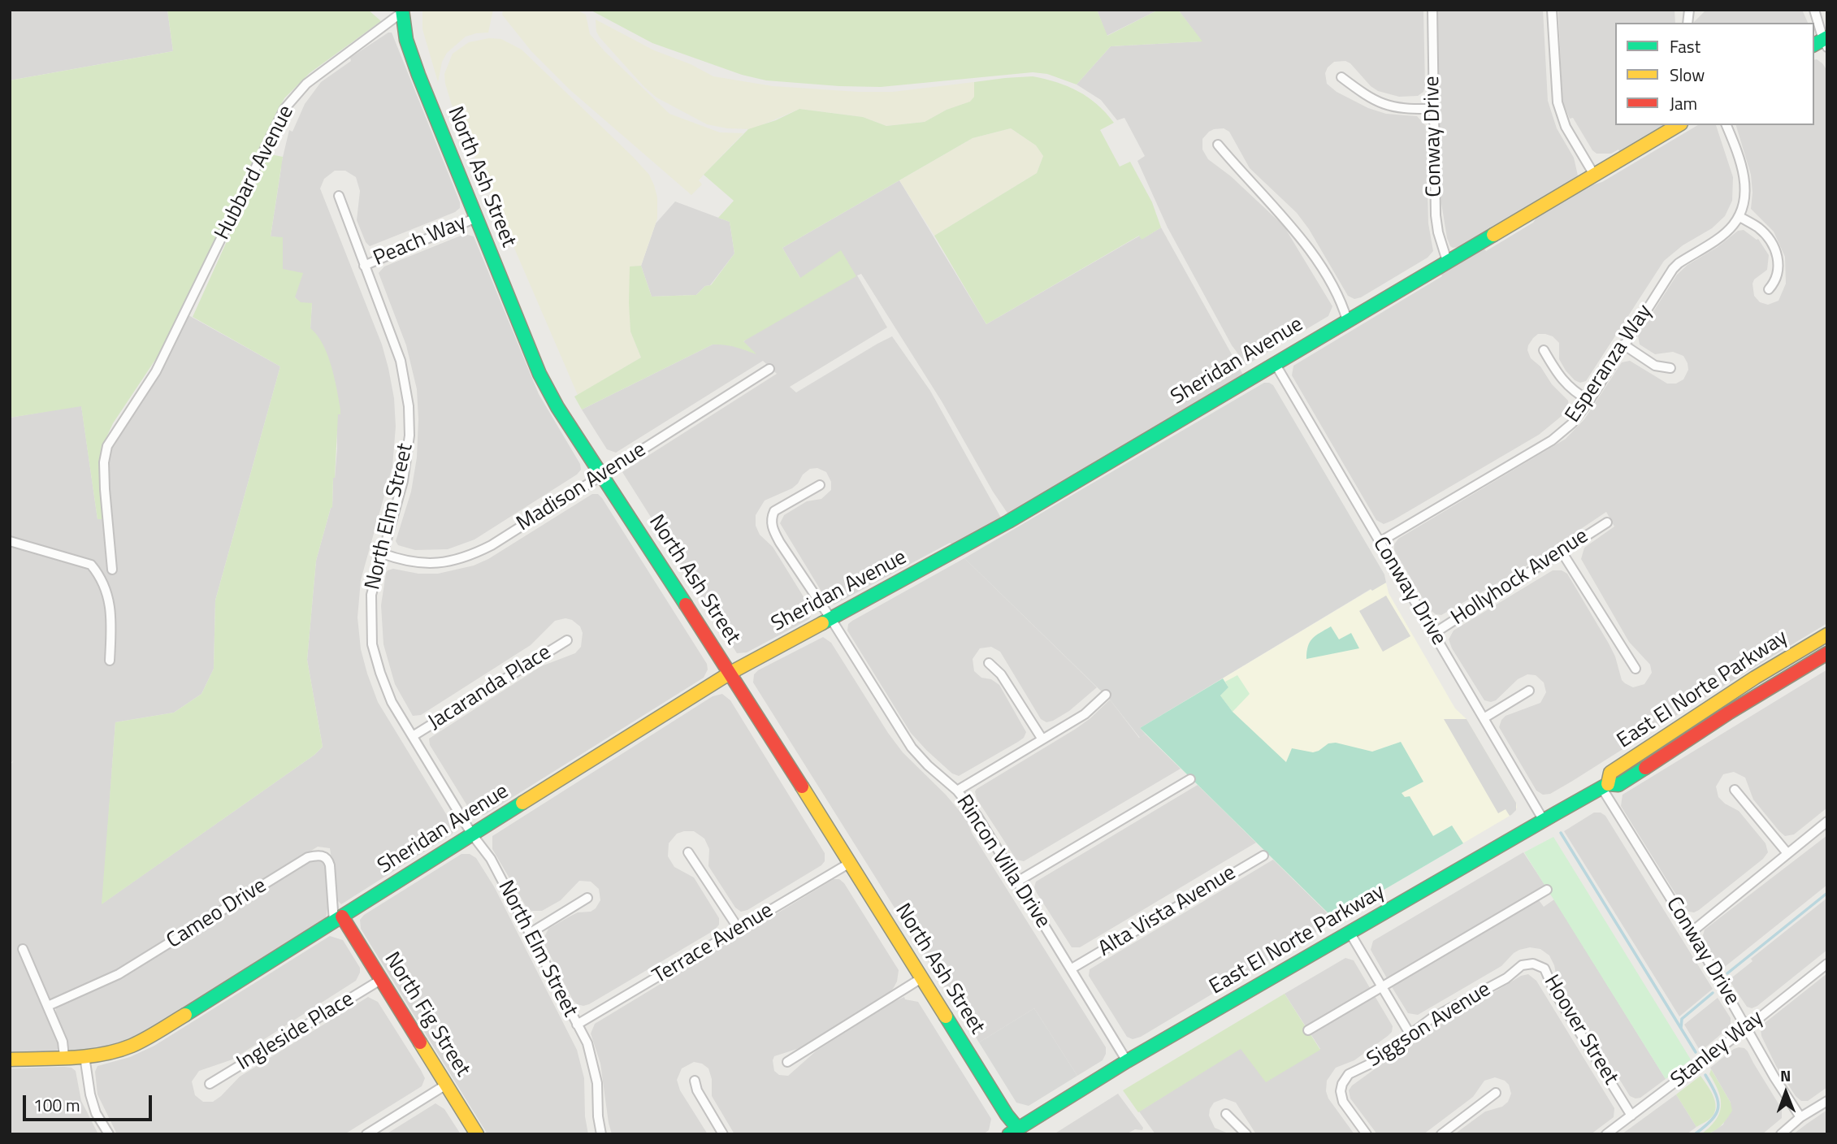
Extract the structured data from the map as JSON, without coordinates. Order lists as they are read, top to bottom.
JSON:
{
  "streets": {
    "main road": [
      "North Ash Street",
      "Sheridan Avenue",
      "East El Norte Parkway",
      "North Fig Street"
    ],
    "street": [
      "Conway Drive",
      "Hubbard Avenue",
      "Peach Way",
      "Esperanza Way",
      "Madison Avenue",
      "North Elm Street",
      "Hollyhock Avenue",
      "Jacaranda Place",
      "Rincon Villa Drive",
      "Alta Vista Avenue",
      "Cameo Drive",
      "Terrace Avenue",
      "Siggson Avenue",
      "Hoover Street",
      "Ingleside Place",
      "Stanley Way"
    ]
  },
  "crossings": [
    ["Conway Drive", "Sheridan Avenue"],
    ["Conway Drive", "Esperanza Way"],
    ["Conway Drive", "Hollyhock Avenue"],
    ["Conway Drive", "East El Norte Parkway"],
    ["Conway Drive", "Stanley Way"],
    ["Hubbard Avenue", "North Ash Street"],
    ["North Ash Street", "Peach Way"],
    ["North Ash Street", "Sheridan Avenue"],
    ["North Ash Street", "Madison Avenue"],
    ["North Ash Street", "East El Norte Parkway"],
    ["North Ash Street", "Terrace Avenue"],
    ["Peach Way", "North Elm Street"],
    ["Sheridan Avenue", "North Elm Street"],
    ["Sheridan Avenue", "Rincon Villa Drive"],
    ["Sheridan Avenue", "Cameo Drive"],
    ["Sheridan Avenue", "North Fig Street"],
    ["Madison Avenue", "North Elm Street"],
    ["North Elm Street", "Jacaranda Place"],
    ["North Elm Street", "Terrace Avenue"],
    ["East El Norte Parkway", "Rincon Villa Drive"],
    ["Rincon Villa Drive", "Alta Vista Avenue"],
    ["Cameo Drive", "North Fig Street"],
    ["North Fig Street", "Ingleside Place"],
    ["Siggson Avenue", "Hoover Street"],
    ["Hoover Street", "Stanley Way"]
  ],
  "legend": ["Fast", "Slow", "Jam"],
  "scale_bar": "100 m",
  "north": "top"
}
